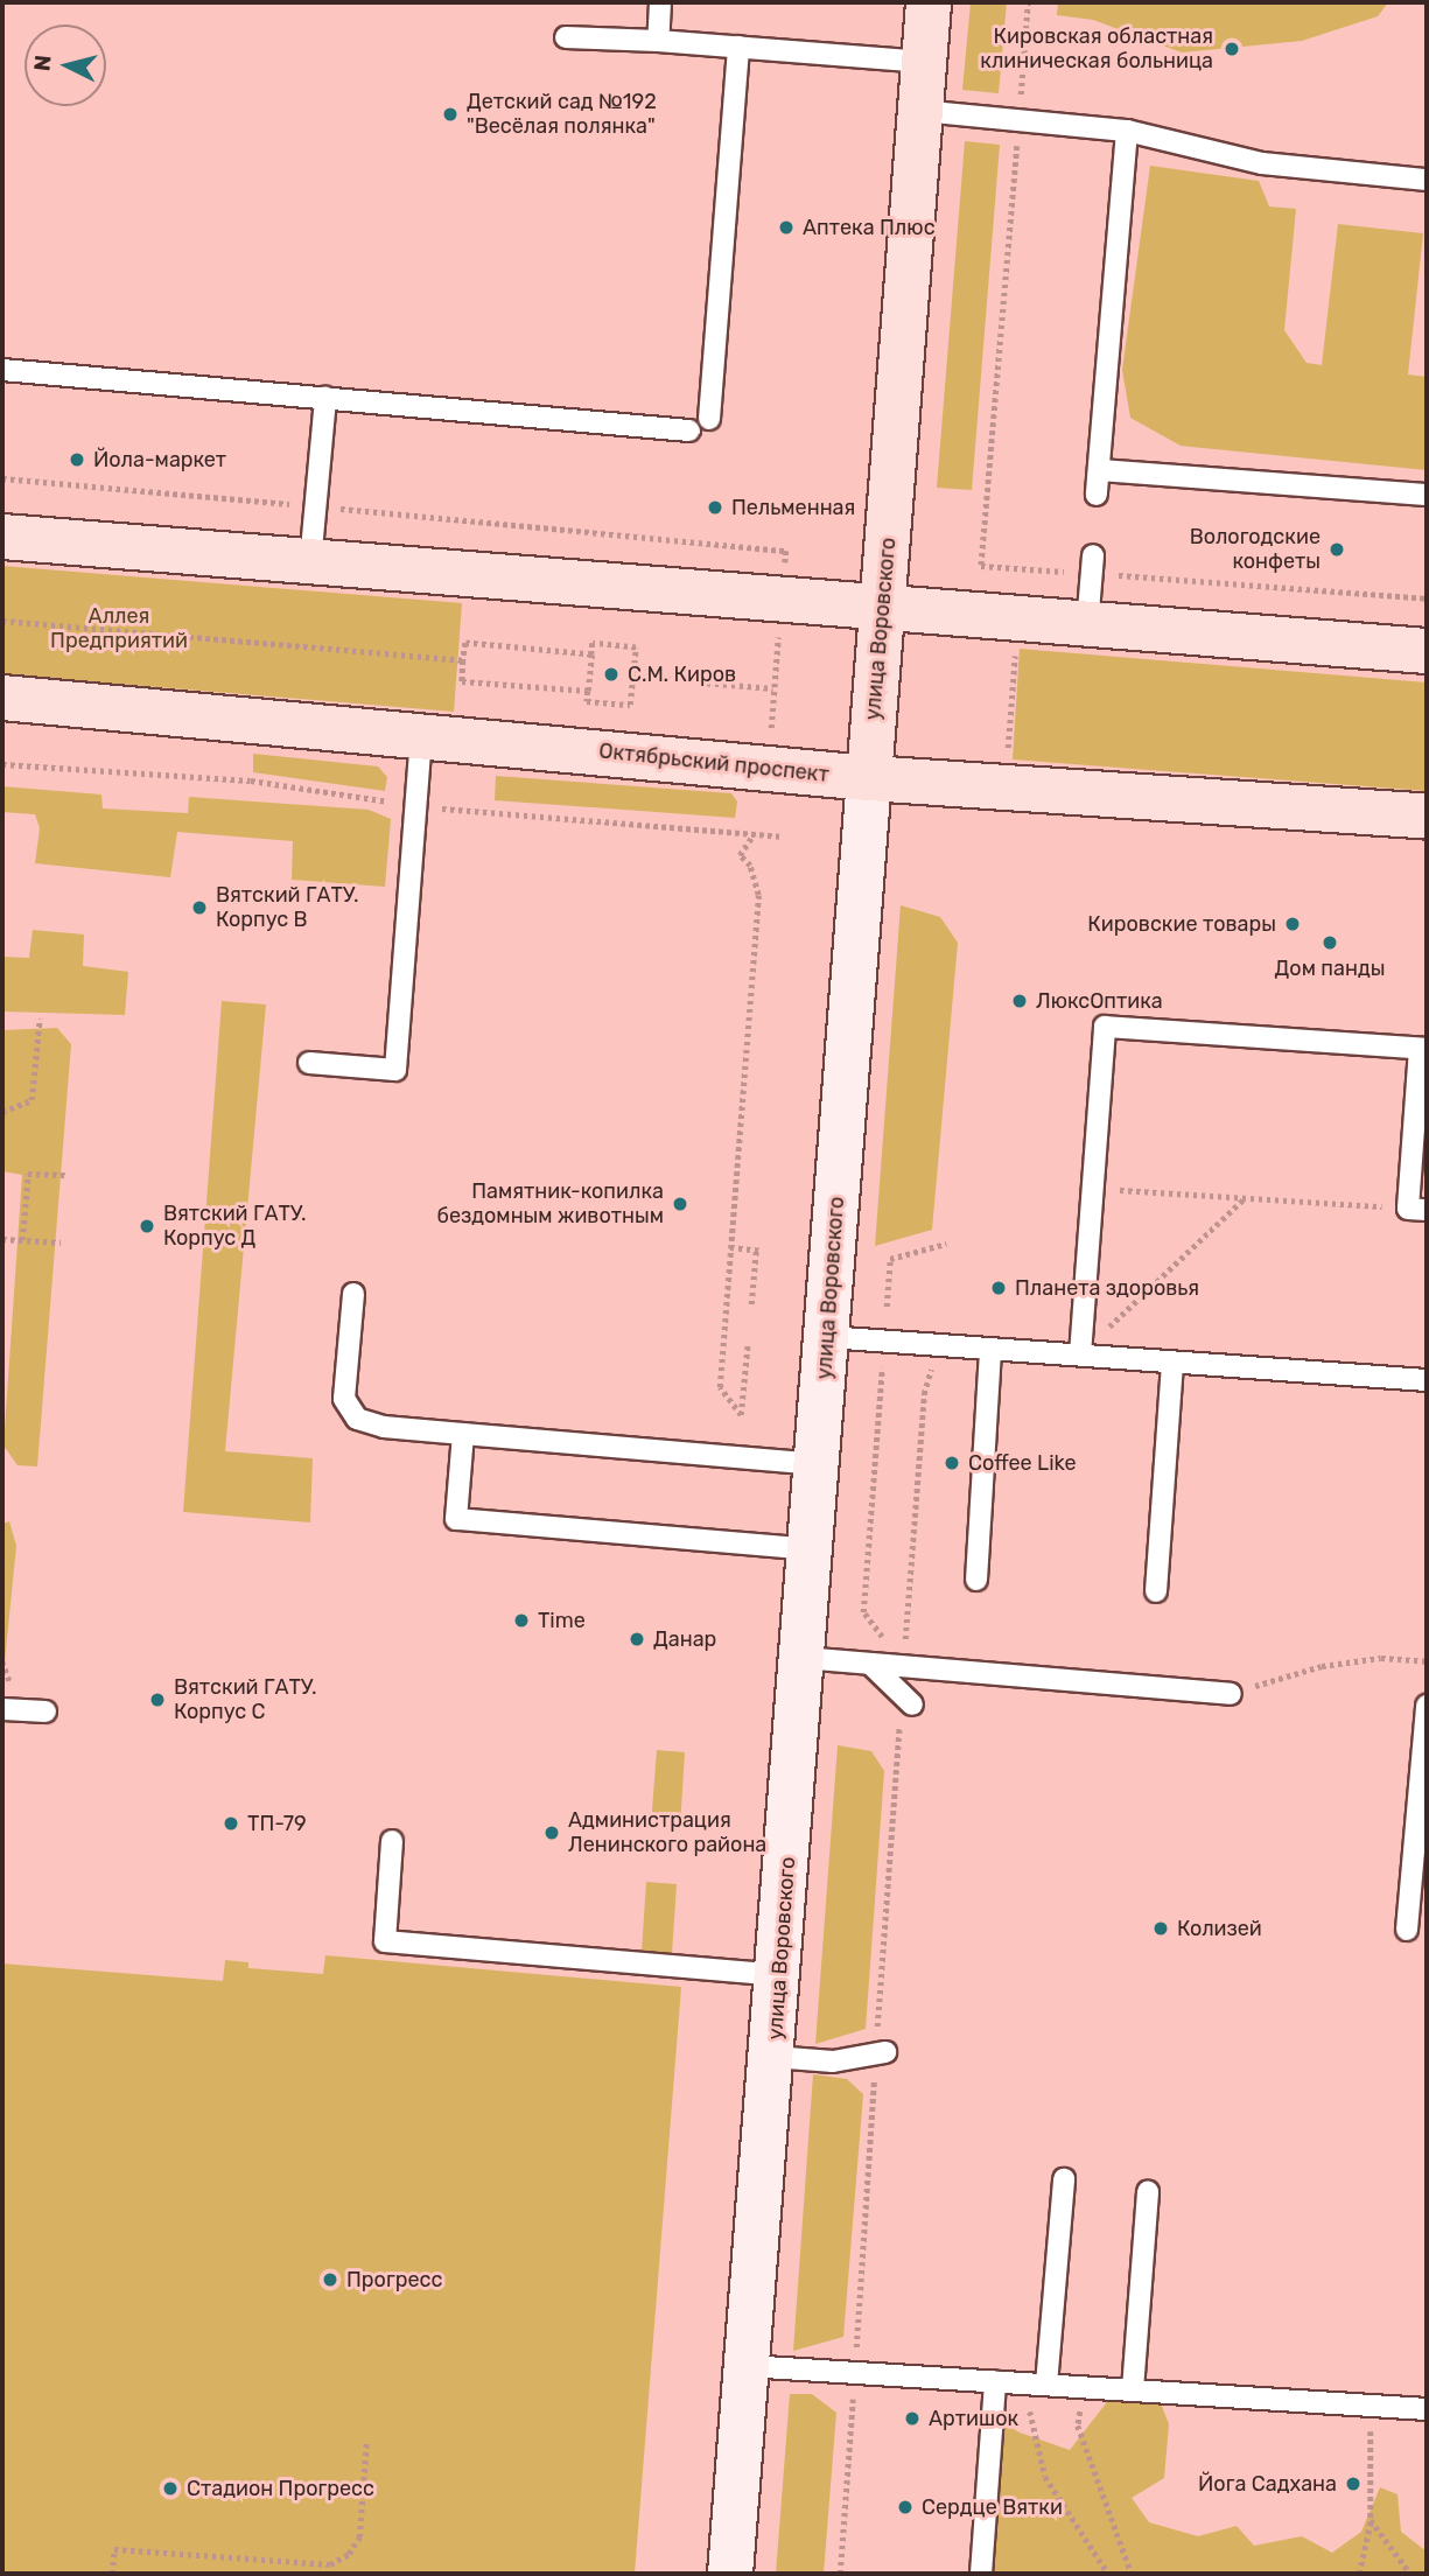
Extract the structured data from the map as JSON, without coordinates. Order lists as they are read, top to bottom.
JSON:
{
  "streets": {
    "main road": ["улица Воровского", "Октябрьский проспект"]
  },
  "crossings": [
    ["улица Воровского", "Октябрьский проспект"]
  ],
  "parks": ["Аллея Предприятий"],
  "places": [
    "Кировская областная клиническая больница",
    "Детский сад №192 \"Весёлая полянка\"",
    "Аптека Плюс",
    "Йола-маркет",
    "Пельменная",
    "Вологодские конфеты",
    "С.М. Киров",
    "Вятский ГАТУ. Корпус В",
    "Кировские товары",
    "Дом панды",
    "ЛюксОптика",
    "Памятник-копилка бездомным животным",
    "Вятский ГАТУ. Корпус Д",
    "Планета здоровья",
    "Coffee Like",
    "Time",
    "Данар",
    "Вятский ГАТУ. Корпус С",
    "ТП-79",
    "Администрация Ленинского района",
    "Колизей",
    "Прогресс",
    "Артишок",
    "Йога Садхана",
    "Стадион Прогресс",
    "Сердце Вятки"
  ],
  "north": "left"
}
